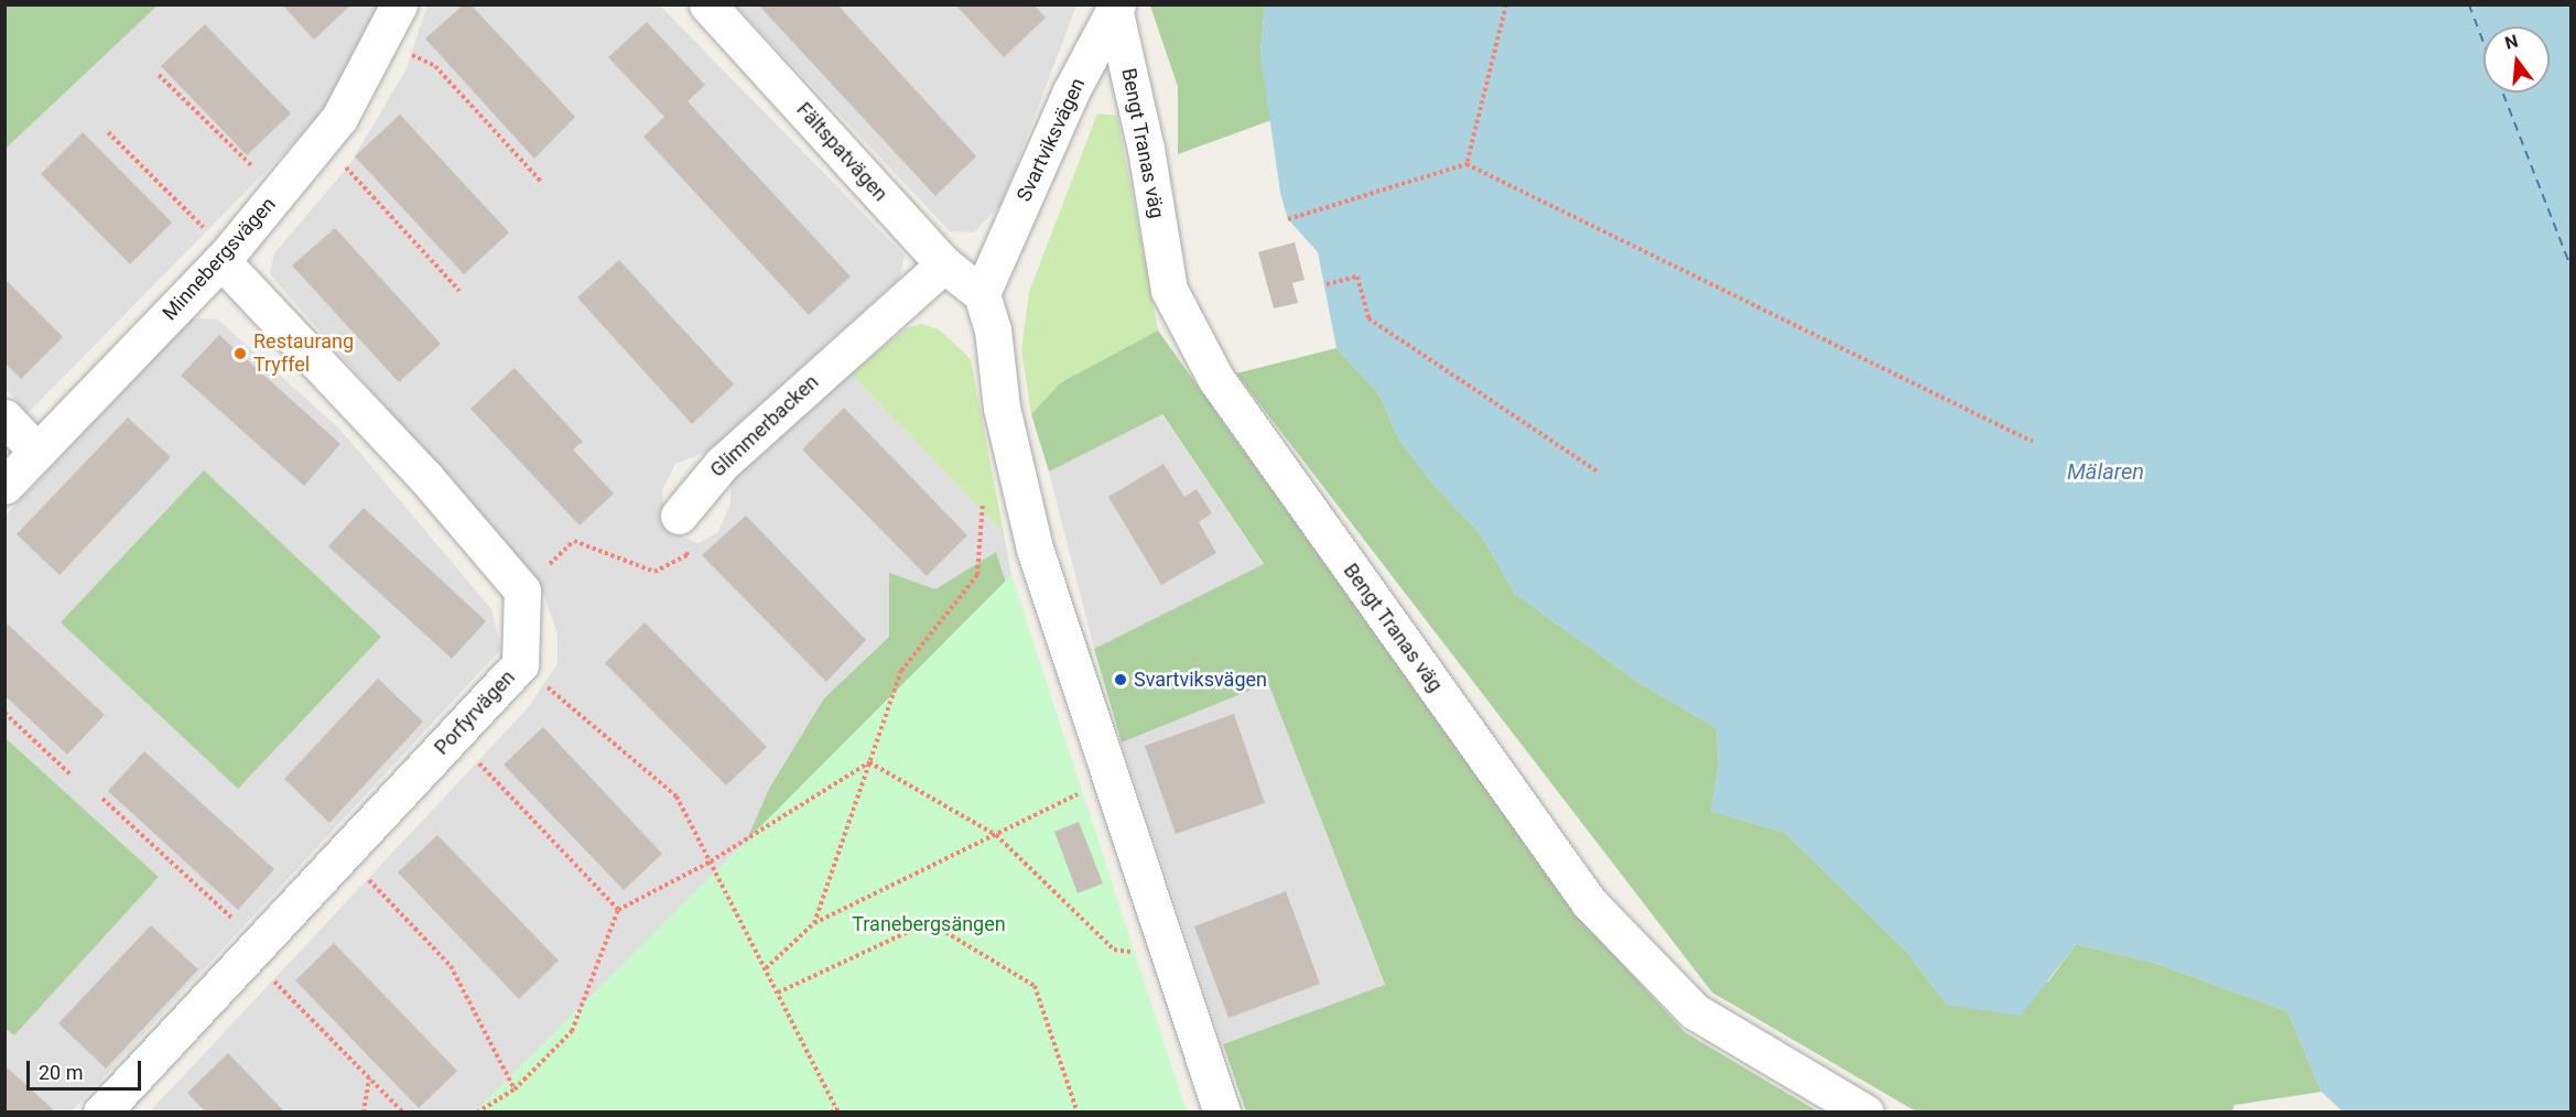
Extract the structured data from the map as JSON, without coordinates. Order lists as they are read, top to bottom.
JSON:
{
  "streets": {
    "street": [
      "Svartviksvägen",
      "Bengt Tranas väg",
      "Fältspatvägen",
      "Minnebergsvägen",
      "Glimmerbacken",
      "Porfyrvägen"
    ]
  },
  "crossings": [
    ["Svartviksvägen", "Bengt Tranas väg"],
    ["Svartviksvägen", "Fältspatvägen"],
    ["Fältspatvägen", "Glimmerbacken"]
  ],
  "water": ["Mälaren"],
  "parks": ["Tranebergsängen"],
  "places": ["Restaurang Tryffel", "Svartviksvägen"],
  "scale_bar": "20 m",
  "north": "top"
}
